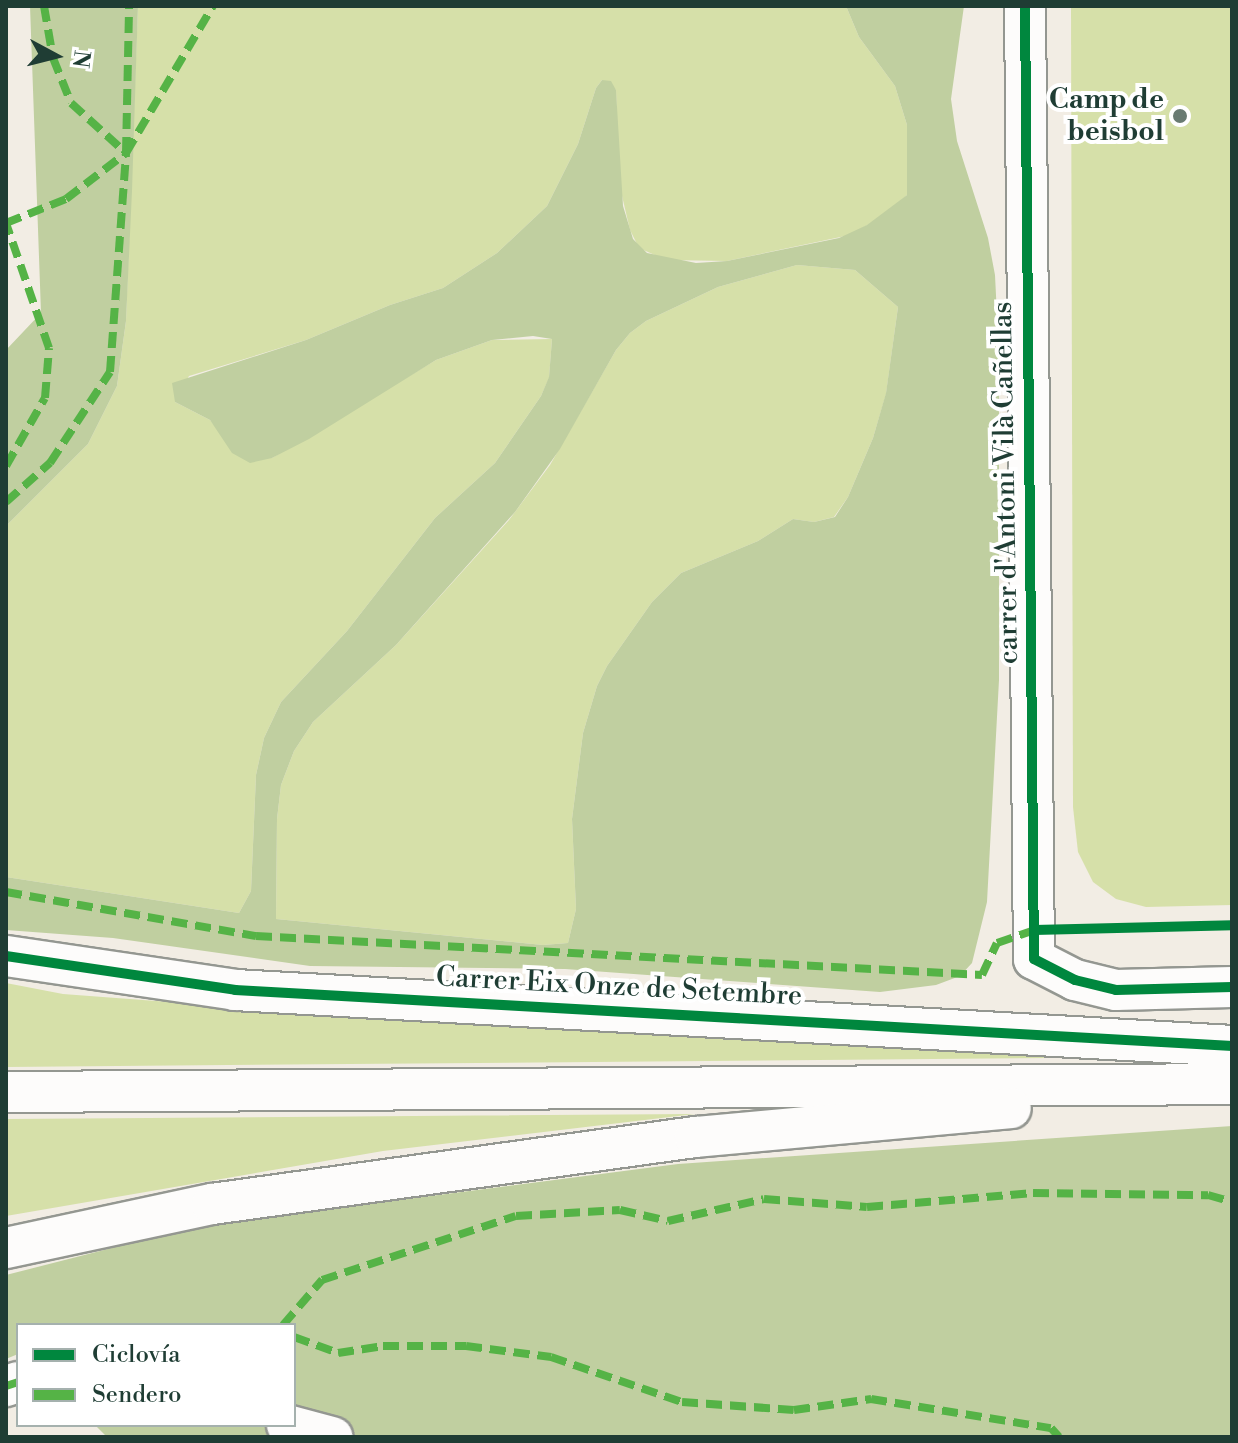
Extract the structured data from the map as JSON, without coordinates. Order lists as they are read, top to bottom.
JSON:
{
  "streets": {
    "street": ["carrer d'Antoni Vilà Cañellas", "Carrer Eix Onze de Setembre"]
  },
  "places": ["Camp de beisbol"],
  "legend": ["Ciclovía", "Sendero"],
  "north": "right"
}
